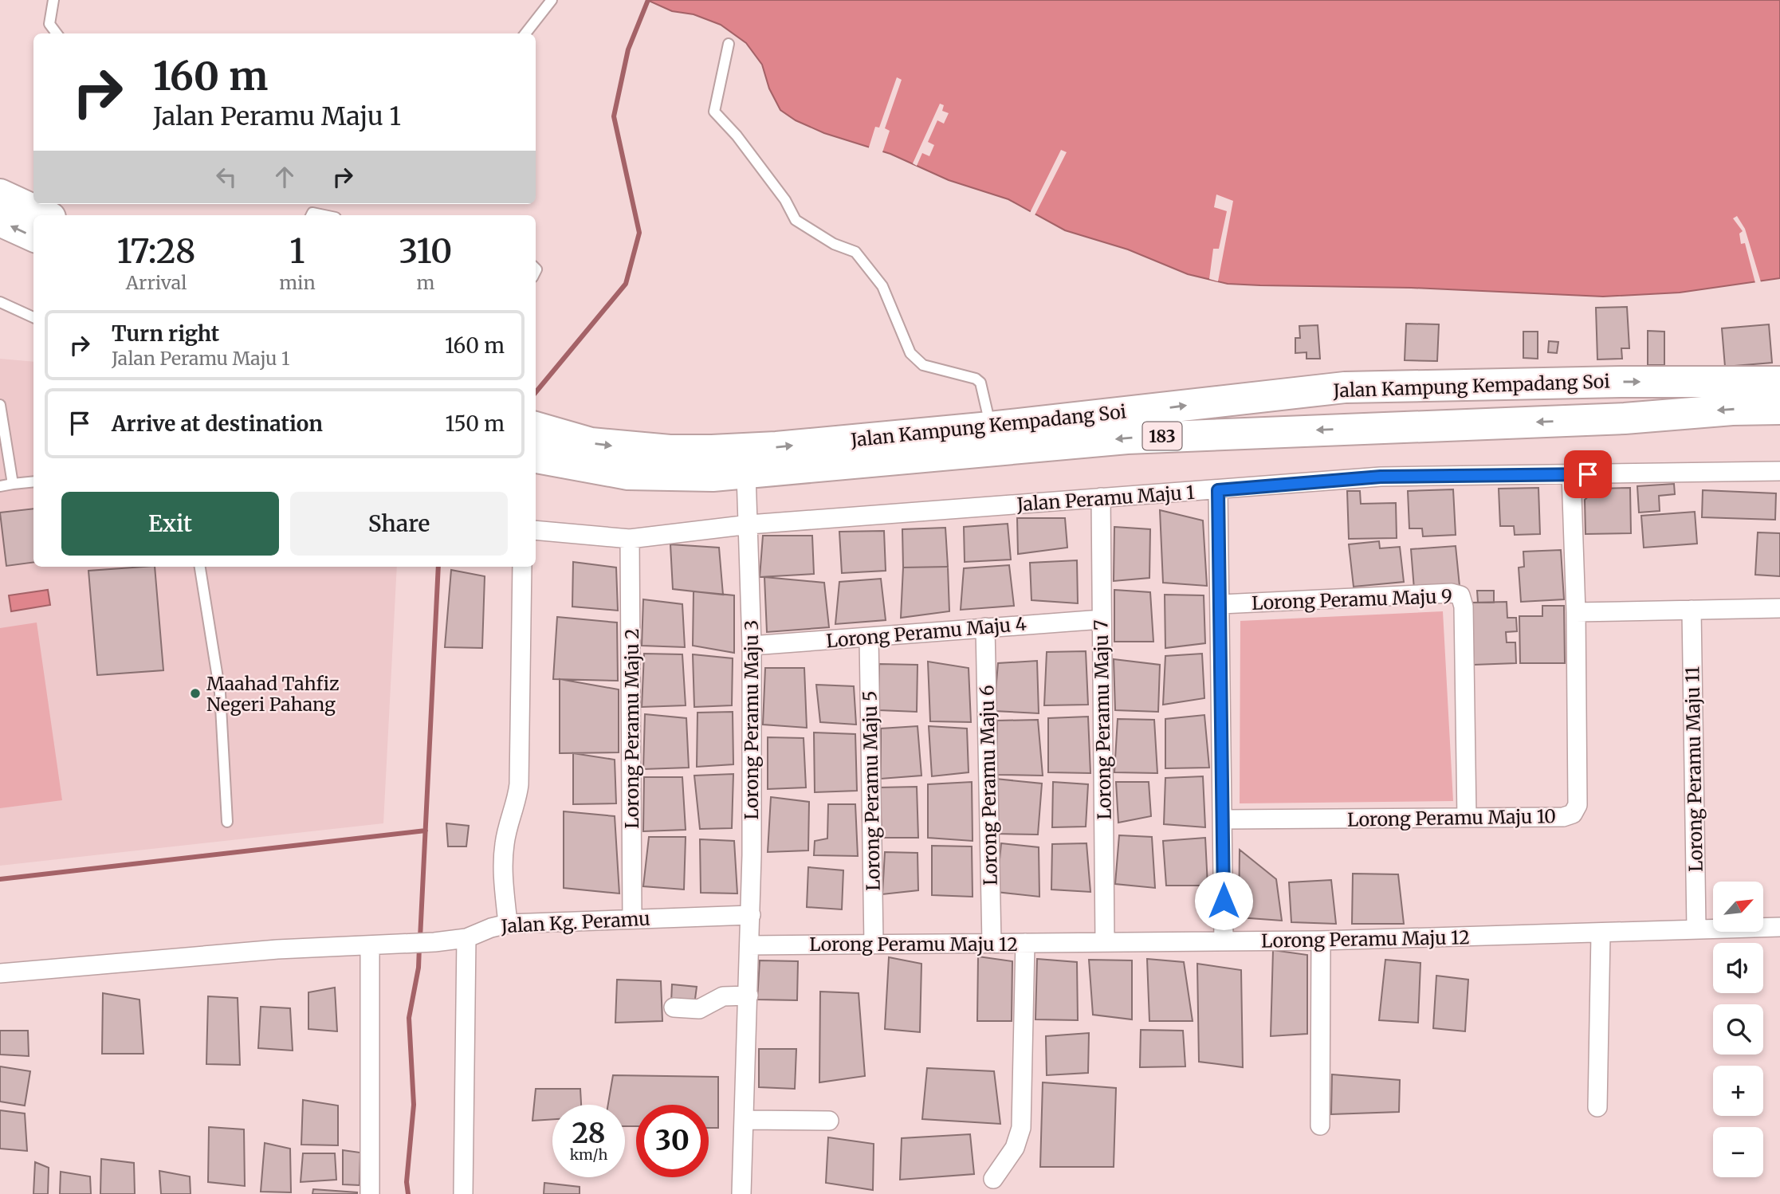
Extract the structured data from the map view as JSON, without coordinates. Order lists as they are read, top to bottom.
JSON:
{
  "streets": {
    "highway": ["Jalan Kampung Kempadang Soi", "183"],
    "street": [
      "Jalan Peramu Maju 1",
      "Lorong Peramu Maju 9",
      "Lorong Peramu Maju 4",
      "Lorong Peramu Maju 3",
      "Lorong Peramu Maju 7",
      "Lorong Peramu Maju 2",
      "Lorong Peramu Maju 11",
      "Lorong Peramu Maju 6",
      "Lorong Peramu Maju 5",
      "Lorong Peramu Maju 10",
      "Jalan Kg. Peramu",
      "Lorong Peramu Maju 12"
    ]
  },
  "crossings": [
    ["Jalan Kampung Kempadang Soi", "Lorong Peramu Maju 3"],
    ["Jalan Peramu Maju 1", "Lorong Peramu Maju 3"],
    ["Jalan Peramu Maju 1", "Lorong Peramu Maju 7"],
    ["Jalan Peramu Maju 1", "Lorong Peramu Maju 2"],
    ["Jalan Peramu Maju 1", "Lorong Peramu Maju 10"],
    ["Lorong Peramu Maju 9", "Lorong Peramu Maju 10"],
    ["Lorong Peramu Maju 4", "Lorong Peramu Maju 3"],
    ["Lorong Peramu Maju 4", "Lorong Peramu Maju 7"],
    ["Lorong Peramu Maju 4", "Lorong Peramu Maju 6"],
    ["Lorong Peramu Maju 4", "Lorong Peramu Maju 5"],
    ["Lorong Peramu Maju 3", "Jalan Kg. Peramu"],
    ["Lorong Peramu Maju 3", "Lorong Peramu Maju 12"],
    ["Lorong Peramu Maju 7", "Lorong Peramu Maju 12"],
    ["Lorong Peramu Maju 2", "Jalan Kg. Peramu"],
    ["Lorong Peramu Maju 11", "Lorong Peramu Maju 12"],
    ["Lorong Peramu Maju 6", "Lorong Peramu Maju 12"],
    ["Lorong Peramu Maju 5", "Lorong Peramu Maju 12"]
  ],
  "places": ["Maahad Tahfiz Negeri Pahang"],
  "north": "top right",
  "page": {
    "turn": ["160 m", "Jalan Peramu Maju 1"],
    "eta": [
      "17:28",
      "Arrival",
      "1",
      "min",
      "310",
      "m"
    ],
    "list": [
      {
        "name": "Turn right",
        "note": "Jalan Peramu Maju 1",
        "value": "160 m"
      },
      {
        "name": "Arrive at destination",
        "value": "150 m"
      }
    ],
    "buttons": ["Exit", "Share"],
    "map_buttons": ["+", "−"],
    "speed": "28 km/h",
    "limit": "30"
  }
}
